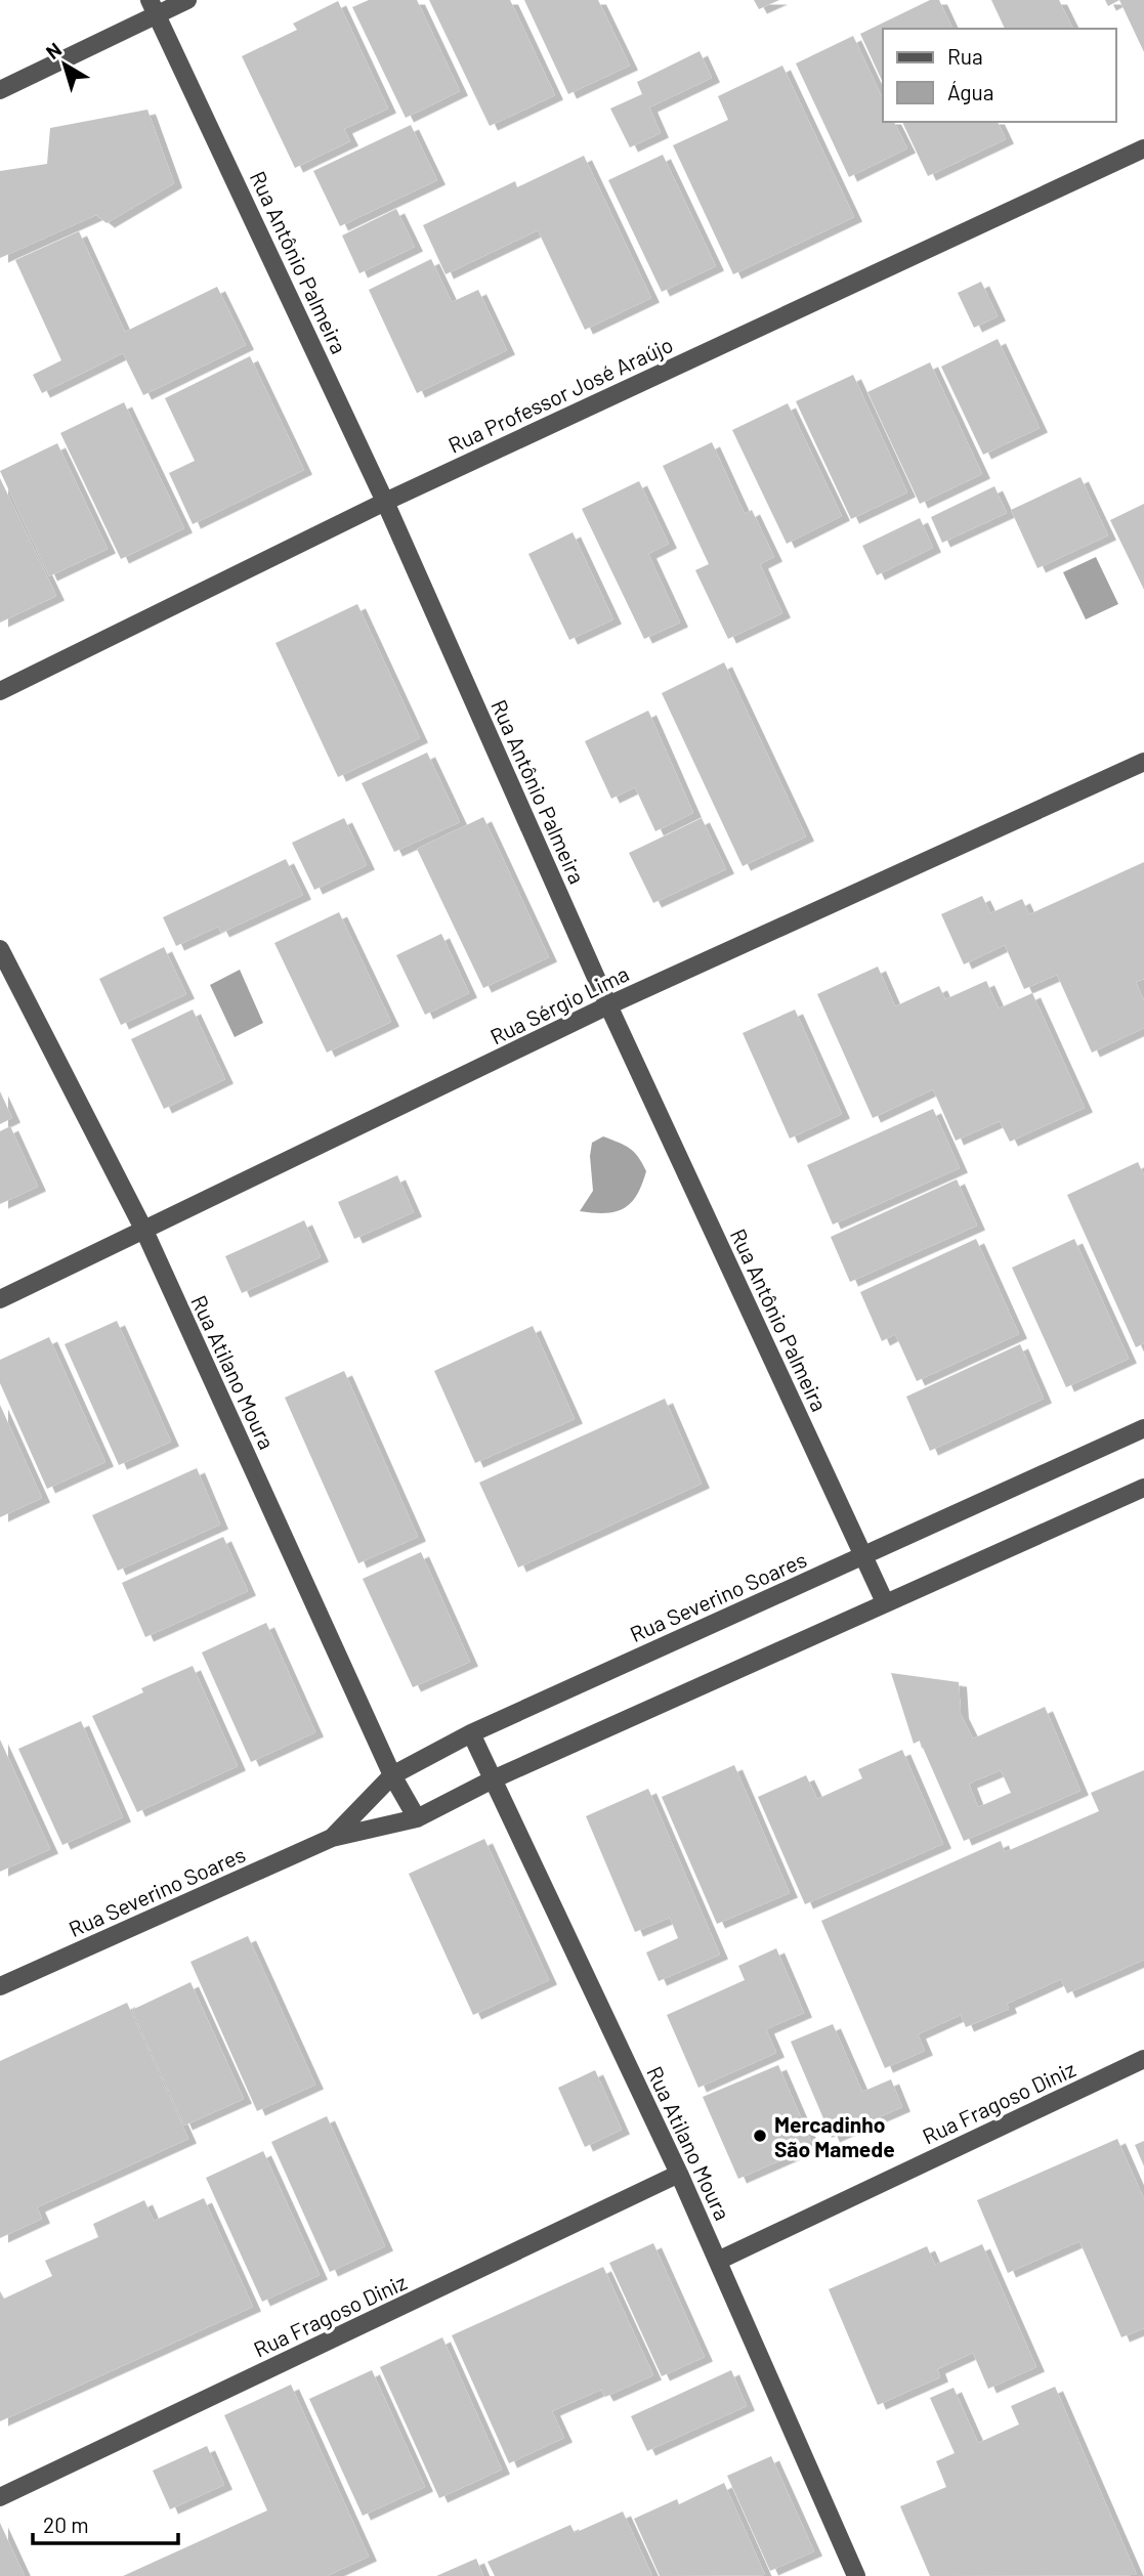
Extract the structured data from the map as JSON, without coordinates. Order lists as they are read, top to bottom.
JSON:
{
  "streets": {
    "street": [
      "Rua Antônio Palmeira",
      "Rua Professor José Araújo",
      "Rua Sérgio Lima",
      "Rua Atilano Moura",
      "Rua Severino Soares",
      "Rua Fragoso Diniz"
    ]
  },
  "crossings": [
    ["Rua Antônio Palmeira", "Rua Professor José Araújo"],
    ["Rua Antônio Palmeira", "Rua Sérgio Lima"],
    ["Rua Antônio Palmeira", "Rua Severino Soares"],
    ["Rua Sérgio Lima", "Rua Atilano Moura"],
    ["Rua Atilano Moura", "Rua Severino Soares"],
    ["Rua Atilano Moura", "Rua Fragoso Diniz"]
  ],
  "places": ["Mercadinho São Mamede"],
  "legend": ["Rua", "Água"],
  "scale_bar": "20 m",
  "north": "top left"
}
